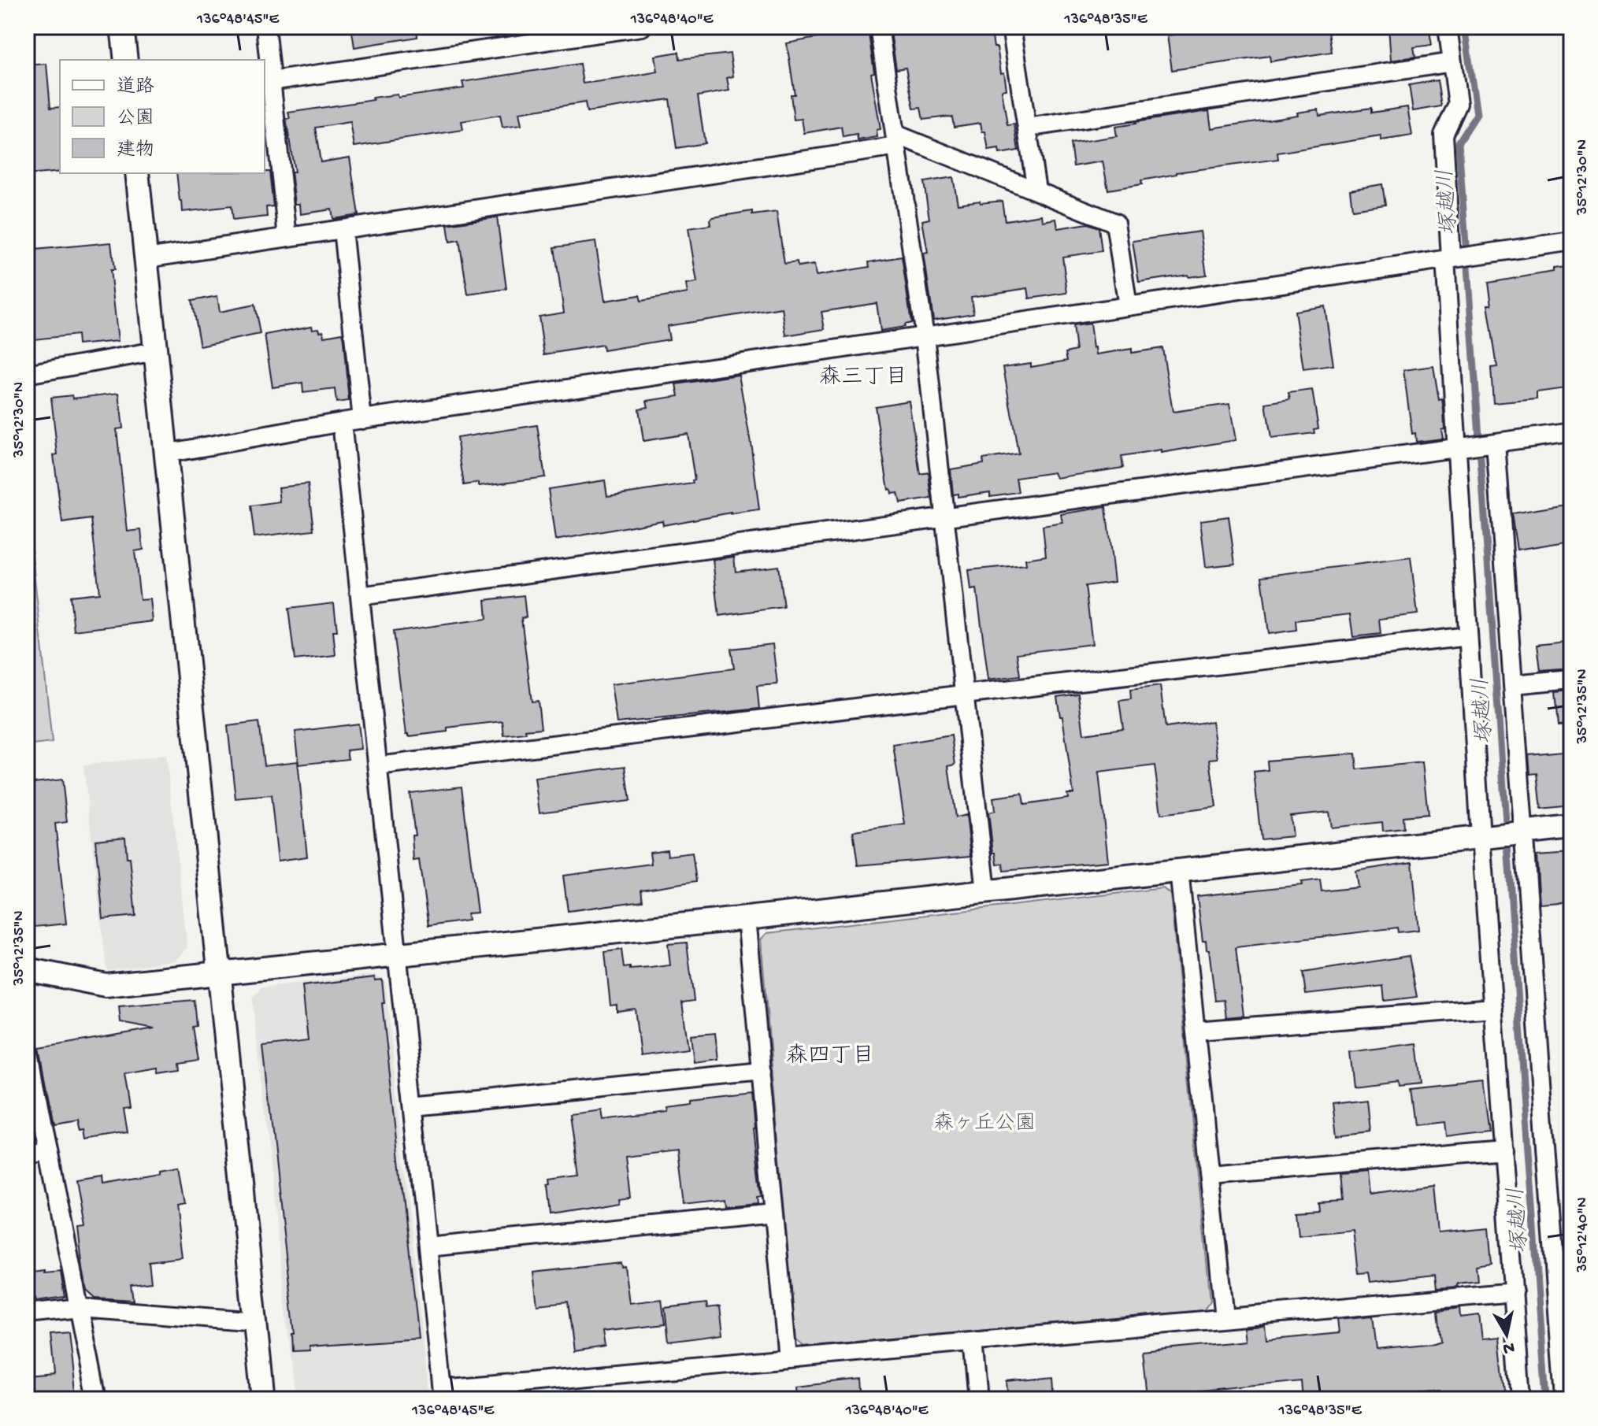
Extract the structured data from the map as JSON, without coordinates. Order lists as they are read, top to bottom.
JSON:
{
  "districts": ["森三丁目", "森四丁目"],
  "water": ["塚越川"],
  "parks": ["森ヶ丘公園"],
  "legend": ["道路", "公園", "建物"],
  "north": "bottom",
  "coordinates": [
    "136°48'45\"E",
    "136°48'40\"E",
    "136°48'35\"E",
    "35°12'30\"N",
    "35°12'35\"N",
    "35°12'40\"N"
  ]
}
